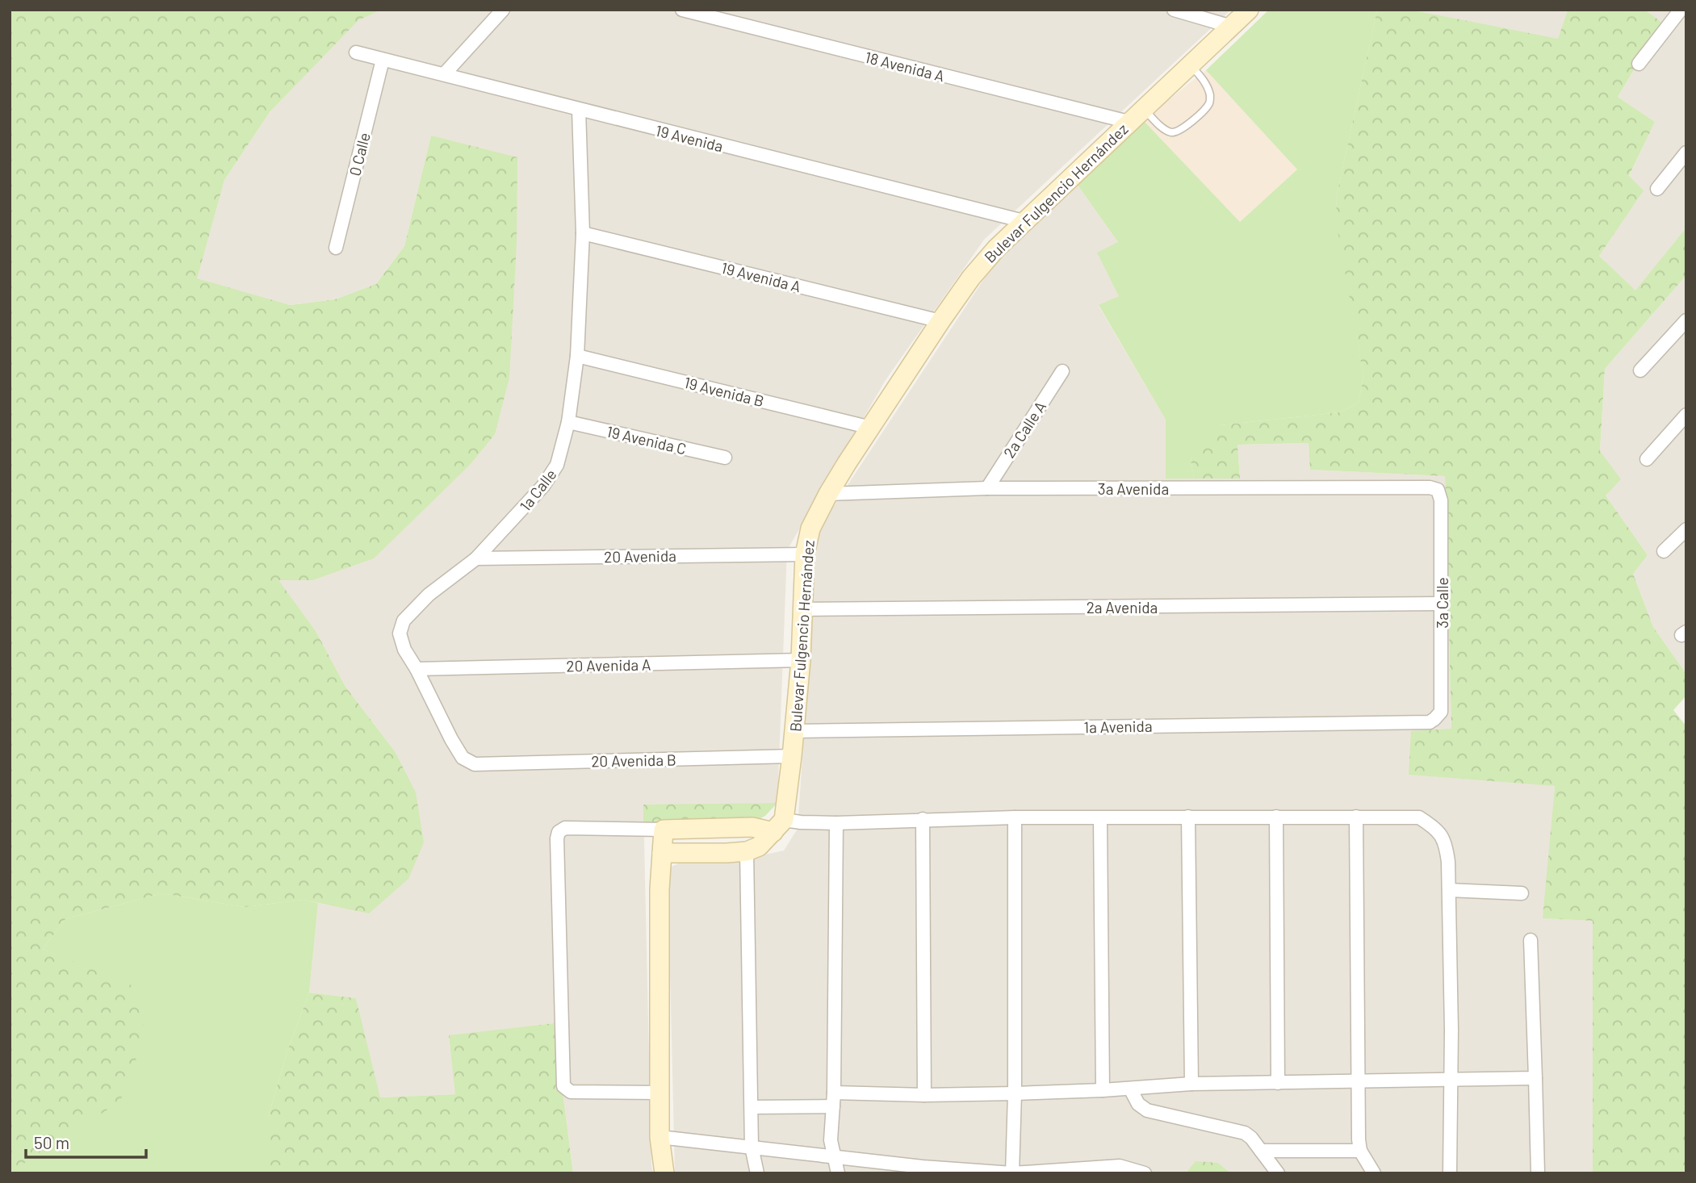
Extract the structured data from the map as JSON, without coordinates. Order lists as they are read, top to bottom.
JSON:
{
  "streets": {
    "street": [
      "18 Avenida A",
      "19 Avenida",
      "0 Calle",
      "Bulevar Fulgencio Hernández",
      "19 Avenida A",
      "19 Avenida B",
      "2a Calle A",
      "19 Avenida C",
      "3a Avenida",
      "1a Calle",
      "20 Avenida",
      "3a Calle",
      "2a Avenida",
      "20 Avenida A",
      "1a Avenida",
      "20 Avenida B"
    ]
  },
  "crossings": [
    ["18 Avenida A", "Bulevar Fulgencio Hernández"],
    ["19 Avenida", "0 Calle"],
    ["19 Avenida", "Bulevar Fulgencio Hernández"],
    ["19 Avenida", "1a Calle"],
    ["Bulevar Fulgencio Hernández", "19 Avenida A"],
    ["Bulevar Fulgencio Hernández", "19 Avenida B"],
    ["Bulevar Fulgencio Hernández", "3a Avenida"],
    ["Bulevar Fulgencio Hernández", "20 Avenida"],
    ["Bulevar Fulgencio Hernández", "2a Avenida"],
    ["Bulevar Fulgencio Hernández", "20 Avenida A"],
    ["Bulevar Fulgencio Hernández", "1a Avenida"],
    ["Bulevar Fulgencio Hernández", "20 Avenida B"],
    ["19 Avenida A", "1a Calle"],
    ["19 Avenida B", "1a Calle"],
    ["2a Calle A", "3a Avenida"],
    ["19 Avenida C", "1a Calle"],
    ["3a Avenida", "3a Calle"],
    ["1a Calle", "20 Avenida"],
    ["1a Calle", "20 Avenida A"],
    ["1a Calle", "20 Avenida B"],
    ["3a Calle", "2a Avenida"],
    ["3a Calle", "1a Avenida"]
  ],
  "scale_bar": "50 m"
}
